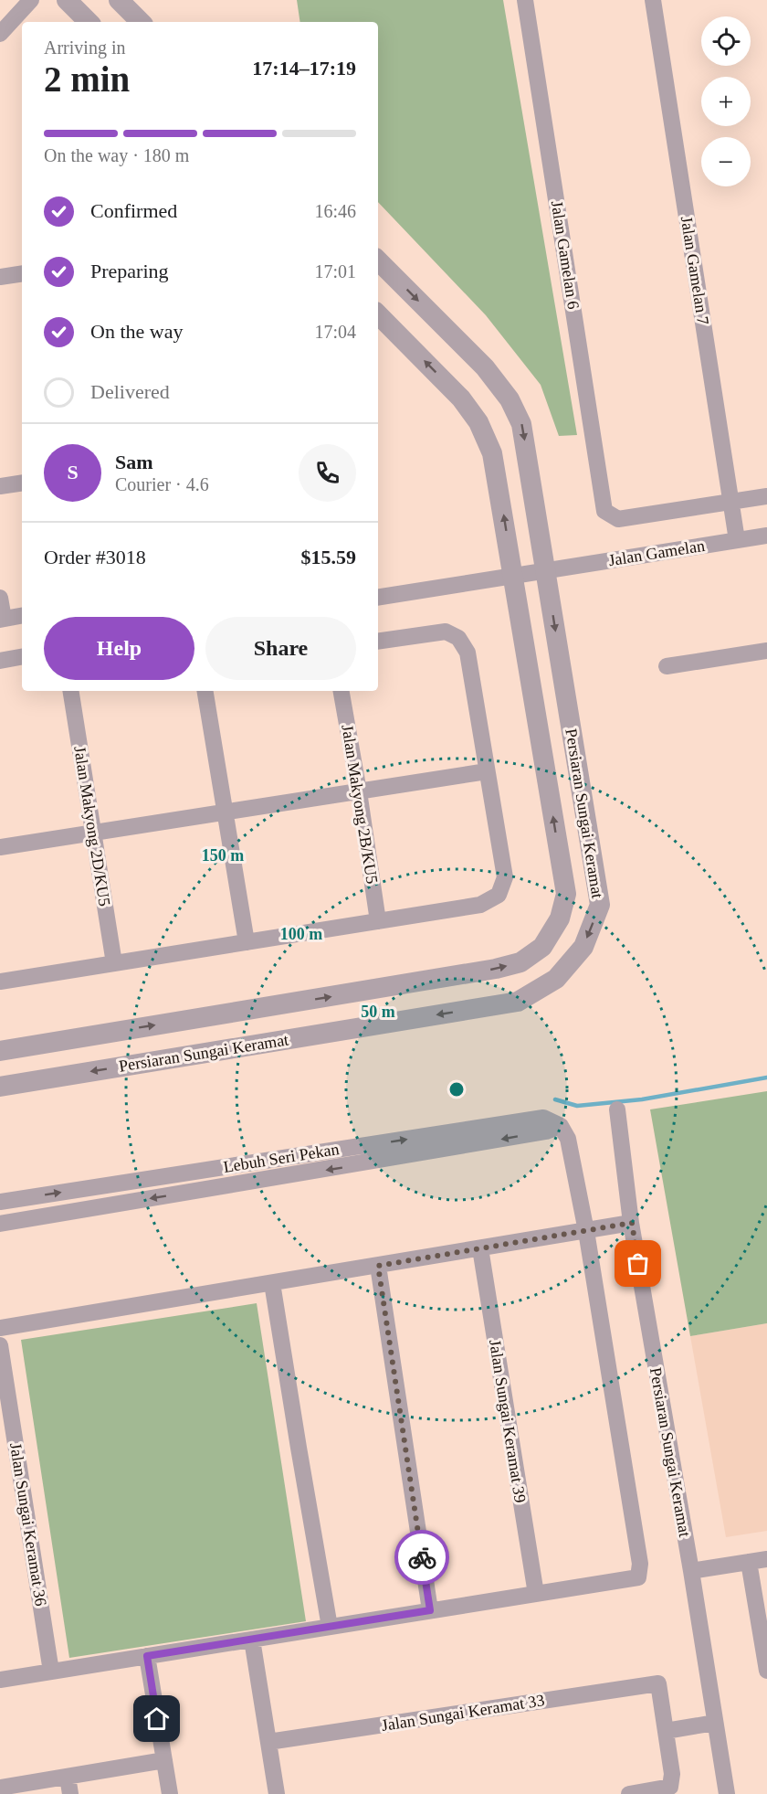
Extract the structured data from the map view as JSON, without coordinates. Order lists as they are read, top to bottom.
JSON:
{
  "streets": {
    "street": [
      "Jalan Gamelan 6",
      "Jalan Gamelan 7",
      "Jalan Gamelan",
      "Jalan Makyong 2B/KU5",
      "Persiaran Sungai Keramat",
      "Jalan Makyong 2D/KU5",
      "Lebuh Seri Pekan",
      "Jalan Sungai Keramat 39",
      "Jalan Sungai Keramat 36",
      "Jalan Sungai Keramat 33"
    ]
  },
  "crossings": [
    ["Jalan Gamelan 6", "Jalan Gamelan 7"],
    ["Jalan Gamelan 7", "Jalan Gamelan"],
    ["Jalan Gamelan", "Persiaran Sungai Keramat"]
  ],
  "page": {
    "map_buttons": ["+", "−"],
    "heading": ["2 min", "Arriving in", "17:14–17:19"],
    "panel": [
      "Sam",
      "Courier · 4.6",
      "Order #3018",
      "$15.59"
    ],
    "bar": "On the way · 180 m",
    "list": [
      ["Confirmed", "16:46"],
      ["Preparing", "17:01"],
      ["On the way", "17:04"],
      "Delivered"
    ],
    "round": "S",
    "buttons": ["Help", "Share"]
  },
  "rings": ["150 m", "100 m", "50 m"]
}
